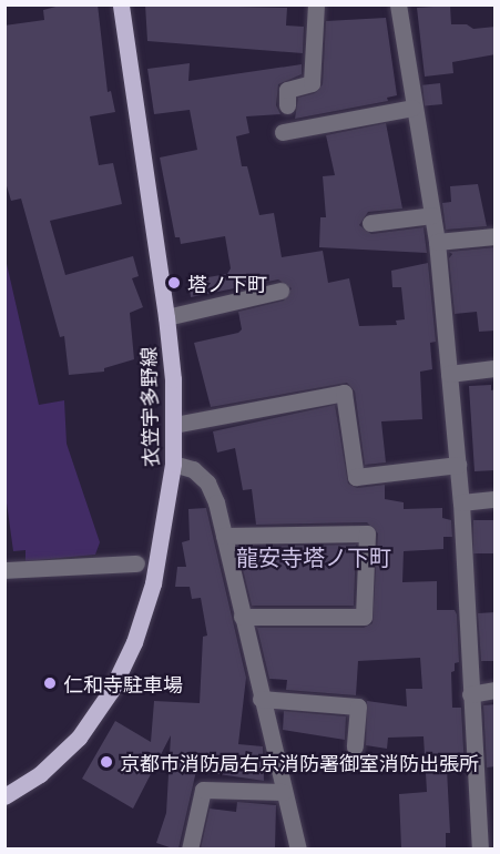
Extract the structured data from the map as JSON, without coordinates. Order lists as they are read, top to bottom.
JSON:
{
  "streets": {
    "main road": ["衣笠宇多野線"]
  },
  "districts": ["龍安寺塔ノ下町"],
  "places": ["塔ノ下町", "仁和寺駐車場", "京都市消防局右京消防署御室消防出張所"]
}
